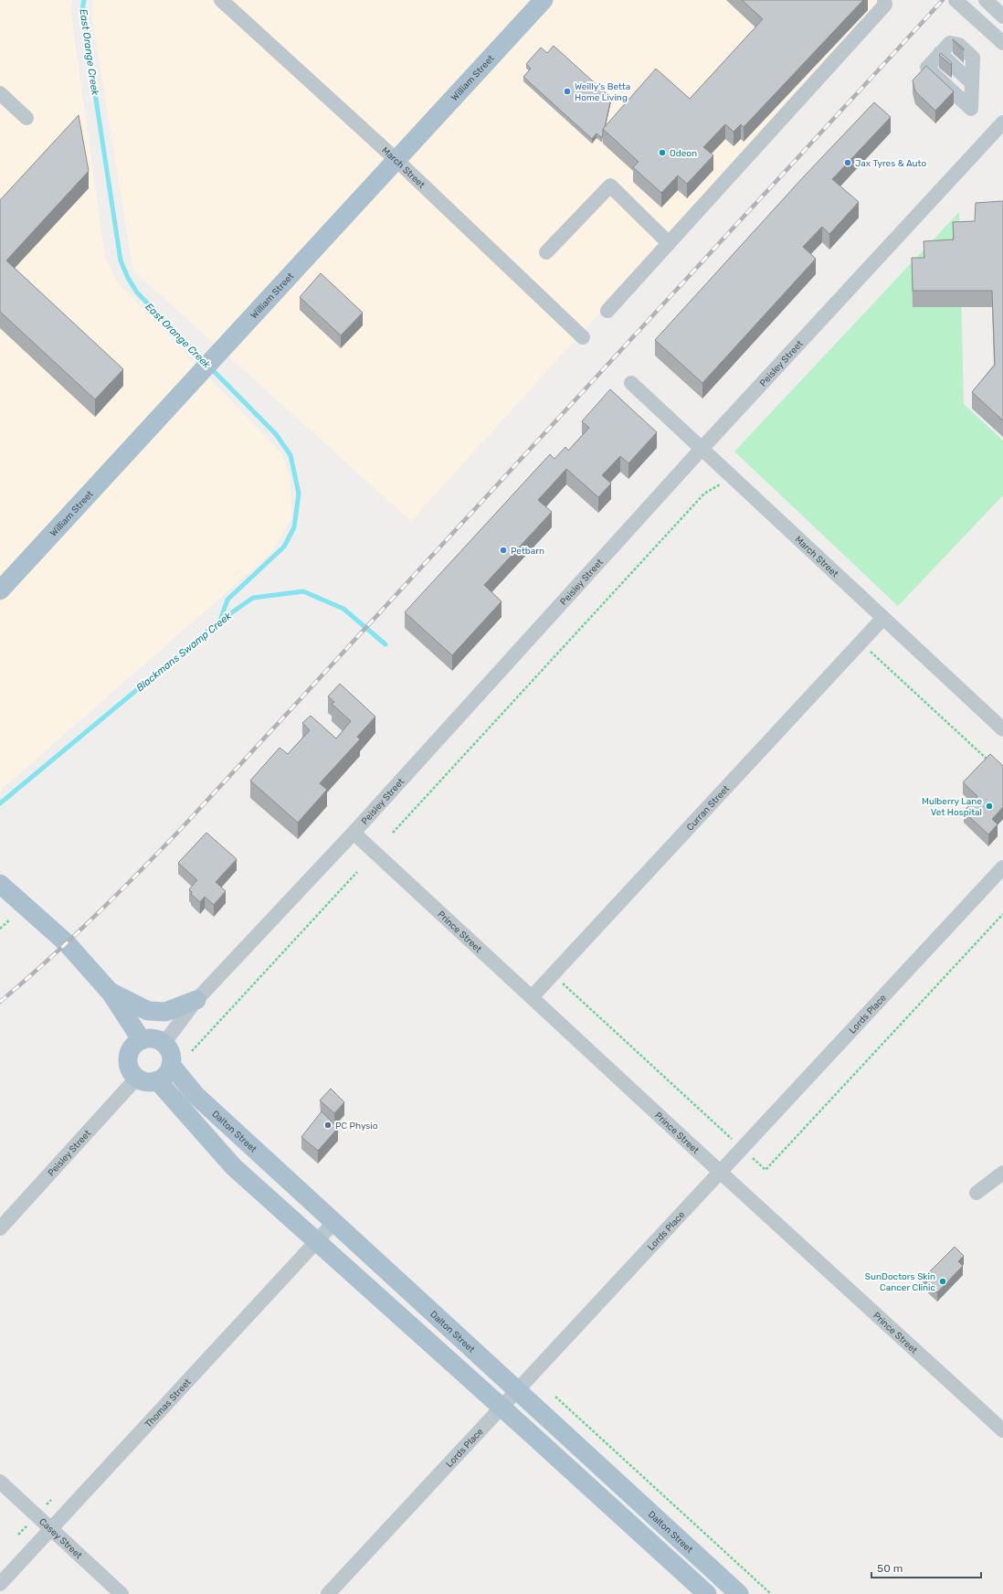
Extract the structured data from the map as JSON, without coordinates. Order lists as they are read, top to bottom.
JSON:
{
  "streets": {
    "main road": ["William Street", "Dalton Street"],
    "street": [
      "March Street",
      "Peisley Street",
      "Curran Street",
      "Prince Street",
      "Lords Place",
      "Thomas Street",
      "Casey Street"
    ]
  },
  "crossings": [
    ["William Street", "March Street"],
    ["March Street", "Peisley Street"],
    ["March Street", "Curran Street"],
    ["Peisley Street", "Prince Street"],
    ["Peisley Street", "Dalton Street"],
    ["Curran Street", "Prince Street"],
    ["Prince Street", "Lords Place"],
    ["Lords Place", "Dalton Street"],
    ["Dalton Street", "Thomas Street"],
    ["Thomas Street", "Casey Street"]
  ],
  "water": ["East Orange Creek", "Blackmans Swamp Creek"],
  "places": [
    "Weilly's Betta Home Living",
    "Odeon",
    "Jax Tyres & Auto",
    "Petbarn",
    "Mulberry Lane Vet Hospital",
    "PC Physio",
    "SunDoctors Skin Cancer Clinic"
  ],
  "scale_bar": "50 m"
}
